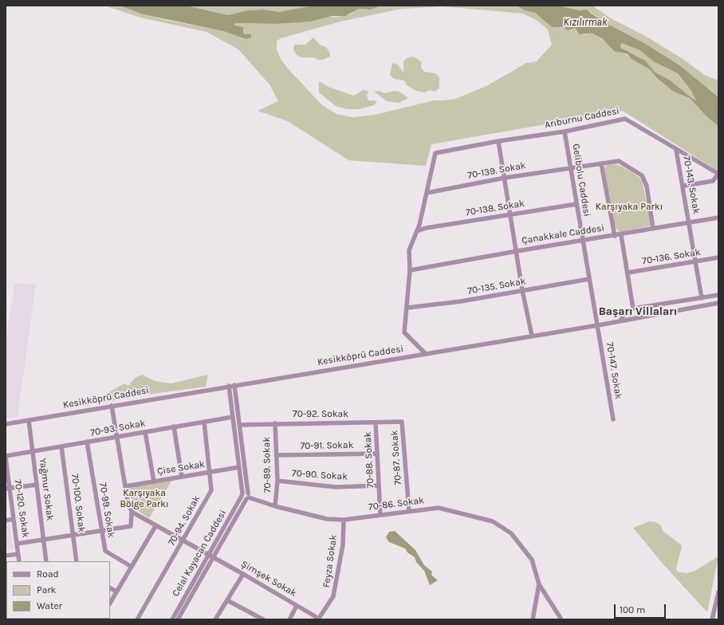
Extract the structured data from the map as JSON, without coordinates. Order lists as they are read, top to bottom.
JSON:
{
  "streets": {
    "street": [
      "Arıburnu Caddesi",
      "70-139. Sokak",
      "Gelibolu Caddesi",
      "70-143. Sokak",
      "70-138. Sokak",
      "Çanakkale Caddesi",
      "70-136. Sokak",
      "70-135. Sokak",
      "Kesikköprü Caddesi",
      "70-147. Sokak",
      "70-92. Sokak",
      "70-93. Sokak",
      "70-91. Sokak",
      "70-87. Sokak",
      "70-88. Sokak",
      "70-89. Sokak",
      "Çise Sokak",
      "70-90. Sokak",
      "Yağmur Sokak",
      "70-100. Sokak",
      "70-86. Sokak",
      "70-120. Sokak",
      "70-99. Sokak",
      "70-94. Sokak",
      "Celal Kayacan Caddesi",
      "Feyza Sokak",
      "Şimşek Sokak"
    ]
  },
  "crossings": [
    ["Arıburnu Caddesi", "70-139. Sokak"],
    ["Arıburnu Caddesi", "Gelibolu Caddesi"],
    ["Arıburnu Caddesi", "70-143. Sokak"],
    ["70-139. Sokak", "Gelibolu Caddesi"],
    ["70-139. Sokak", "Çanakkale Caddesi"],
    ["Gelibolu Caddesi", "70-138. Sokak"],
    ["Gelibolu Caddesi", "Çanakkale Caddesi"],
    ["Gelibolu Caddesi", "70-135. Sokak"],
    ["Gelibolu Caddesi", "Kesikköprü Caddesi"],
    ["Gelibolu Caddesi", "70-147. Sokak"],
    ["70-143. Sokak", "Çanakkale Caddesi"],
    ["70-143. Sokak", "70-136. Sokak"],
    ["Kesikköprü Caddesi", "70-147. Sokak"],
    ["Kesikköprü Caddesi", "Yağmur Sokak"],
    ["70-92. Sokak", "70-87. Sokak"],
    ["70-92. Sokak", "70-88. Sokak"],
    ["70-92. Sokak", "70-89. Sokak"],
    ["70-93. Sokak", "Yağmur Sokak"],
    ["70-93. Sokak", "70-100. Sokak"],
    ["70-93. Sokak", "70-120. Sokak"],
    ["70-93. Sokak", "70-99. Sokak"],
    ["70-93. Sokak", "70-94. Sokak"],
    ["70-91. Sokak", "70-88. Sokak"],
    ["70-91. Sokak", "70-89. Sokak"],
    ["70-87. Sokak", "70-86. Sokak"],
    ["70-88. Sokak", "70-90. Sokak"],
    ["70-88. Sokak", "70-86. Sokak"],
    ["70-89. Sokak", "70-90. Sokak"],
    ["70-89. Sokak", "70-86. Sokak"],
    ["Çise Sokak", "70-94. Sokak"],
    ["70-86. Sokak", "Celal Kayacan Caddesi"],
    ["70-86. Sokak", "Feyza Sokak"],
    ["70-94. Sokak", "Şimşek Sokak"],
    ["Celal Kayacan Caddesi", "Şimşek Sokak"],
    ["Feyza Sokak", "Şimşek Sokak"]
  ],
  "districts": ["Başarı Villaları"],
  "water": ["Kızılırmak"],
  "parks": ["Karşıyaka Parkı", "Karşıyaka Bölge Parkı"],
  "legend": ["Road", "Park", "Water"],
  "scale_bar": "100 m"
}
